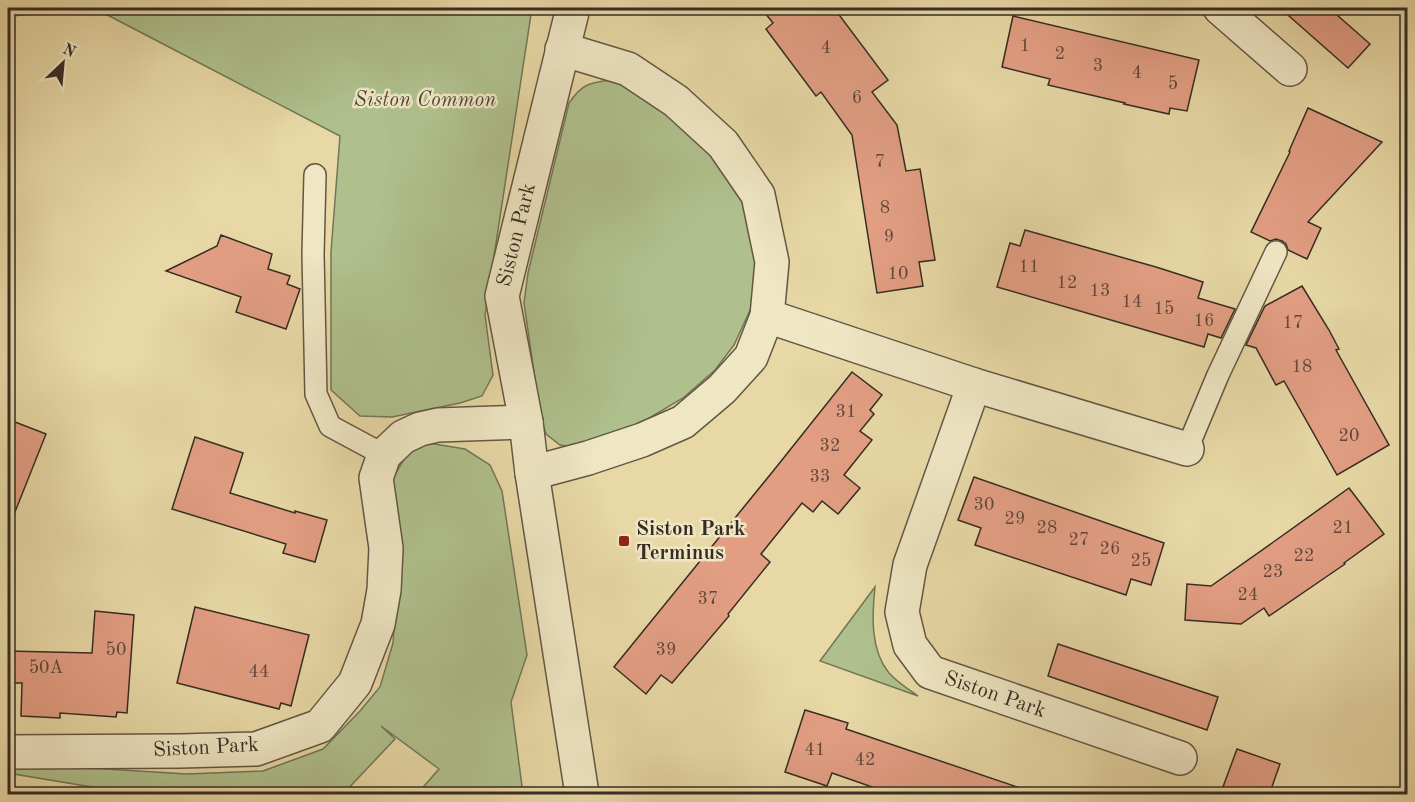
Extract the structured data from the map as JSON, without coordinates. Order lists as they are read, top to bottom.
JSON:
{
  "streets": {
    "street": ["Siston Park"]
  },
  "parks": ["Siston Common"],
  "places": {
    "transit": ["Siston Park Terminus"]
  },
  "house_numbers": [
    "1",
    "4",
    "2",
    "3",
    "4",
    "5",
    "6",
    "7",
    "8",
    "9",
    "11",
    "10",
    "12",
    "13",
    "14",
    "15",
    "16",
    "17",
    "18",
    "31",
    "20",
    "32",
    "33",
    "30",
    "29",
    "28",
    "21",
    "27",
    "26",
    "22",
    "25",
    "23",
    "24",
    "37",
    "50",
    "39",
    "50A",
    "44",
    "41",
    "42"
  ],
  "north": "top right"
}
